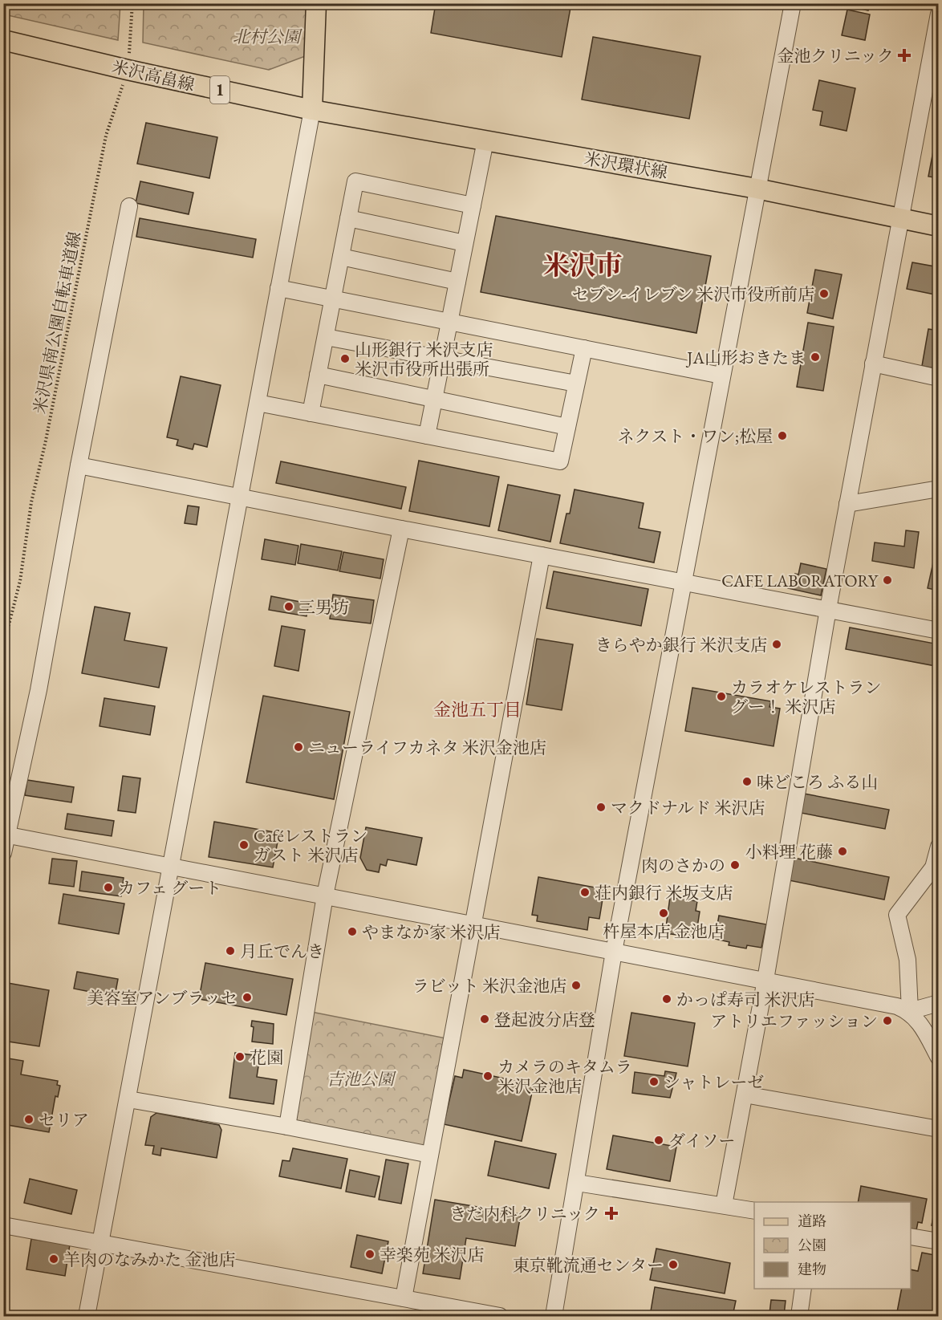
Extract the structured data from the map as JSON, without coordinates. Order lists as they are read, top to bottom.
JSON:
{
  "streets": {
    "main road": ["米沢高畠線", "1", "米沢環状線"],
    "path": ["米沢県南公園自転車道線"]
  },
  "crossings": [
    ["米沢高畠線", "米沢環状線"],
    ["米沢高畠線", "米沢県南公園自転車道線"]
  ],
  "districts": ["米沢市", "金池五丁目"],
  "parks": ["北村公園", "吉池公園"],
  "places": {
    "health": ["金池クリニック", "きだ内科クリニック"],
    "other": [
      "セブン-イレブン 米沢市役所前店",
      "JA山形おきたま",
      "山形銀行 米沢支店 米沢市役所出張所",
      "ネクスト・ワン;松屋",
      "CAFE LABORATORY",
      "三男坊",
      "きらやか銀行 米沢支店",
      "カラオケレストラン グー！ 米沢店",
      "ニューライフカネタ 米沢金池店",
      "味どころ ふる山",
      "マクドナルド 米沢店",
      "Caféレストラン ガスト 米沢店",
      "小料理 花藤",
      "肉のさかの",
      "カフェ グート",
      "荘内銀行 米坂支店",
      "杵屋本店 金池店",
      "やまなか家 米沢店",
      "月丘でんき",
      "ラビット 米沢金池店",
      "美容室アンブラッセ",
      "かっぱ寿司 米沢店",
      "登起波分店登",
      "アトリエファッション",
      "花園",
      "カメラのキタムラ 米沢金池店",
      "シャトレーゼ",
      "セリア",
      "ダイソー",
      "幸楽苑 米沢店",
      "羊肉のなみかた 金池店",
      "東京靴流通センター"
    ]
  },
  "legend": ["道路", "公園", "建物"]
}
